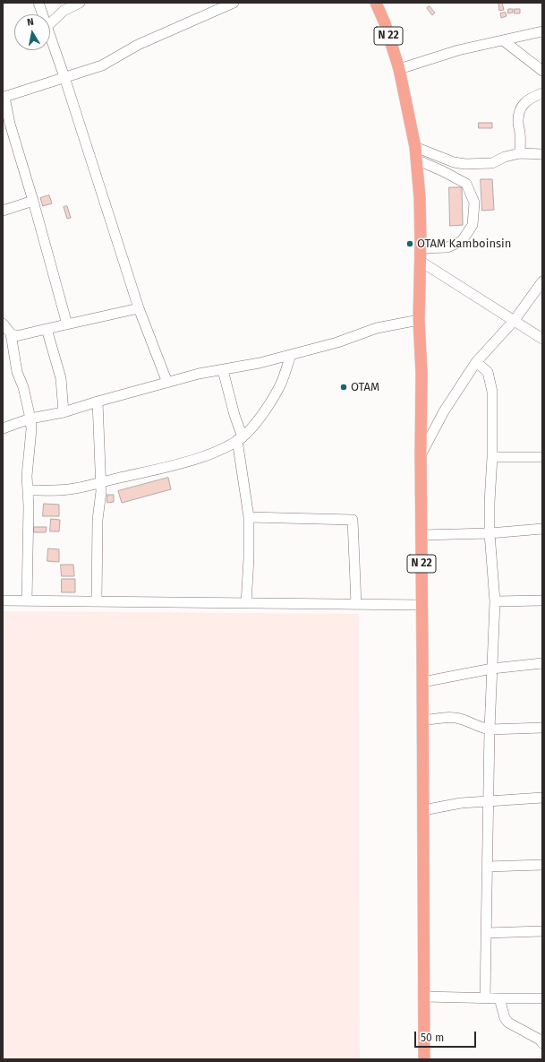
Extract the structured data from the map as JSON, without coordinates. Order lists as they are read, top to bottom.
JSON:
{
  "streets": {
    "main road": ["N 22"]
  },
  "places": ["OTAM Kamboinsin", "OTAM"],
  "scale_bar": "50 m",
  "north": "top"
}
